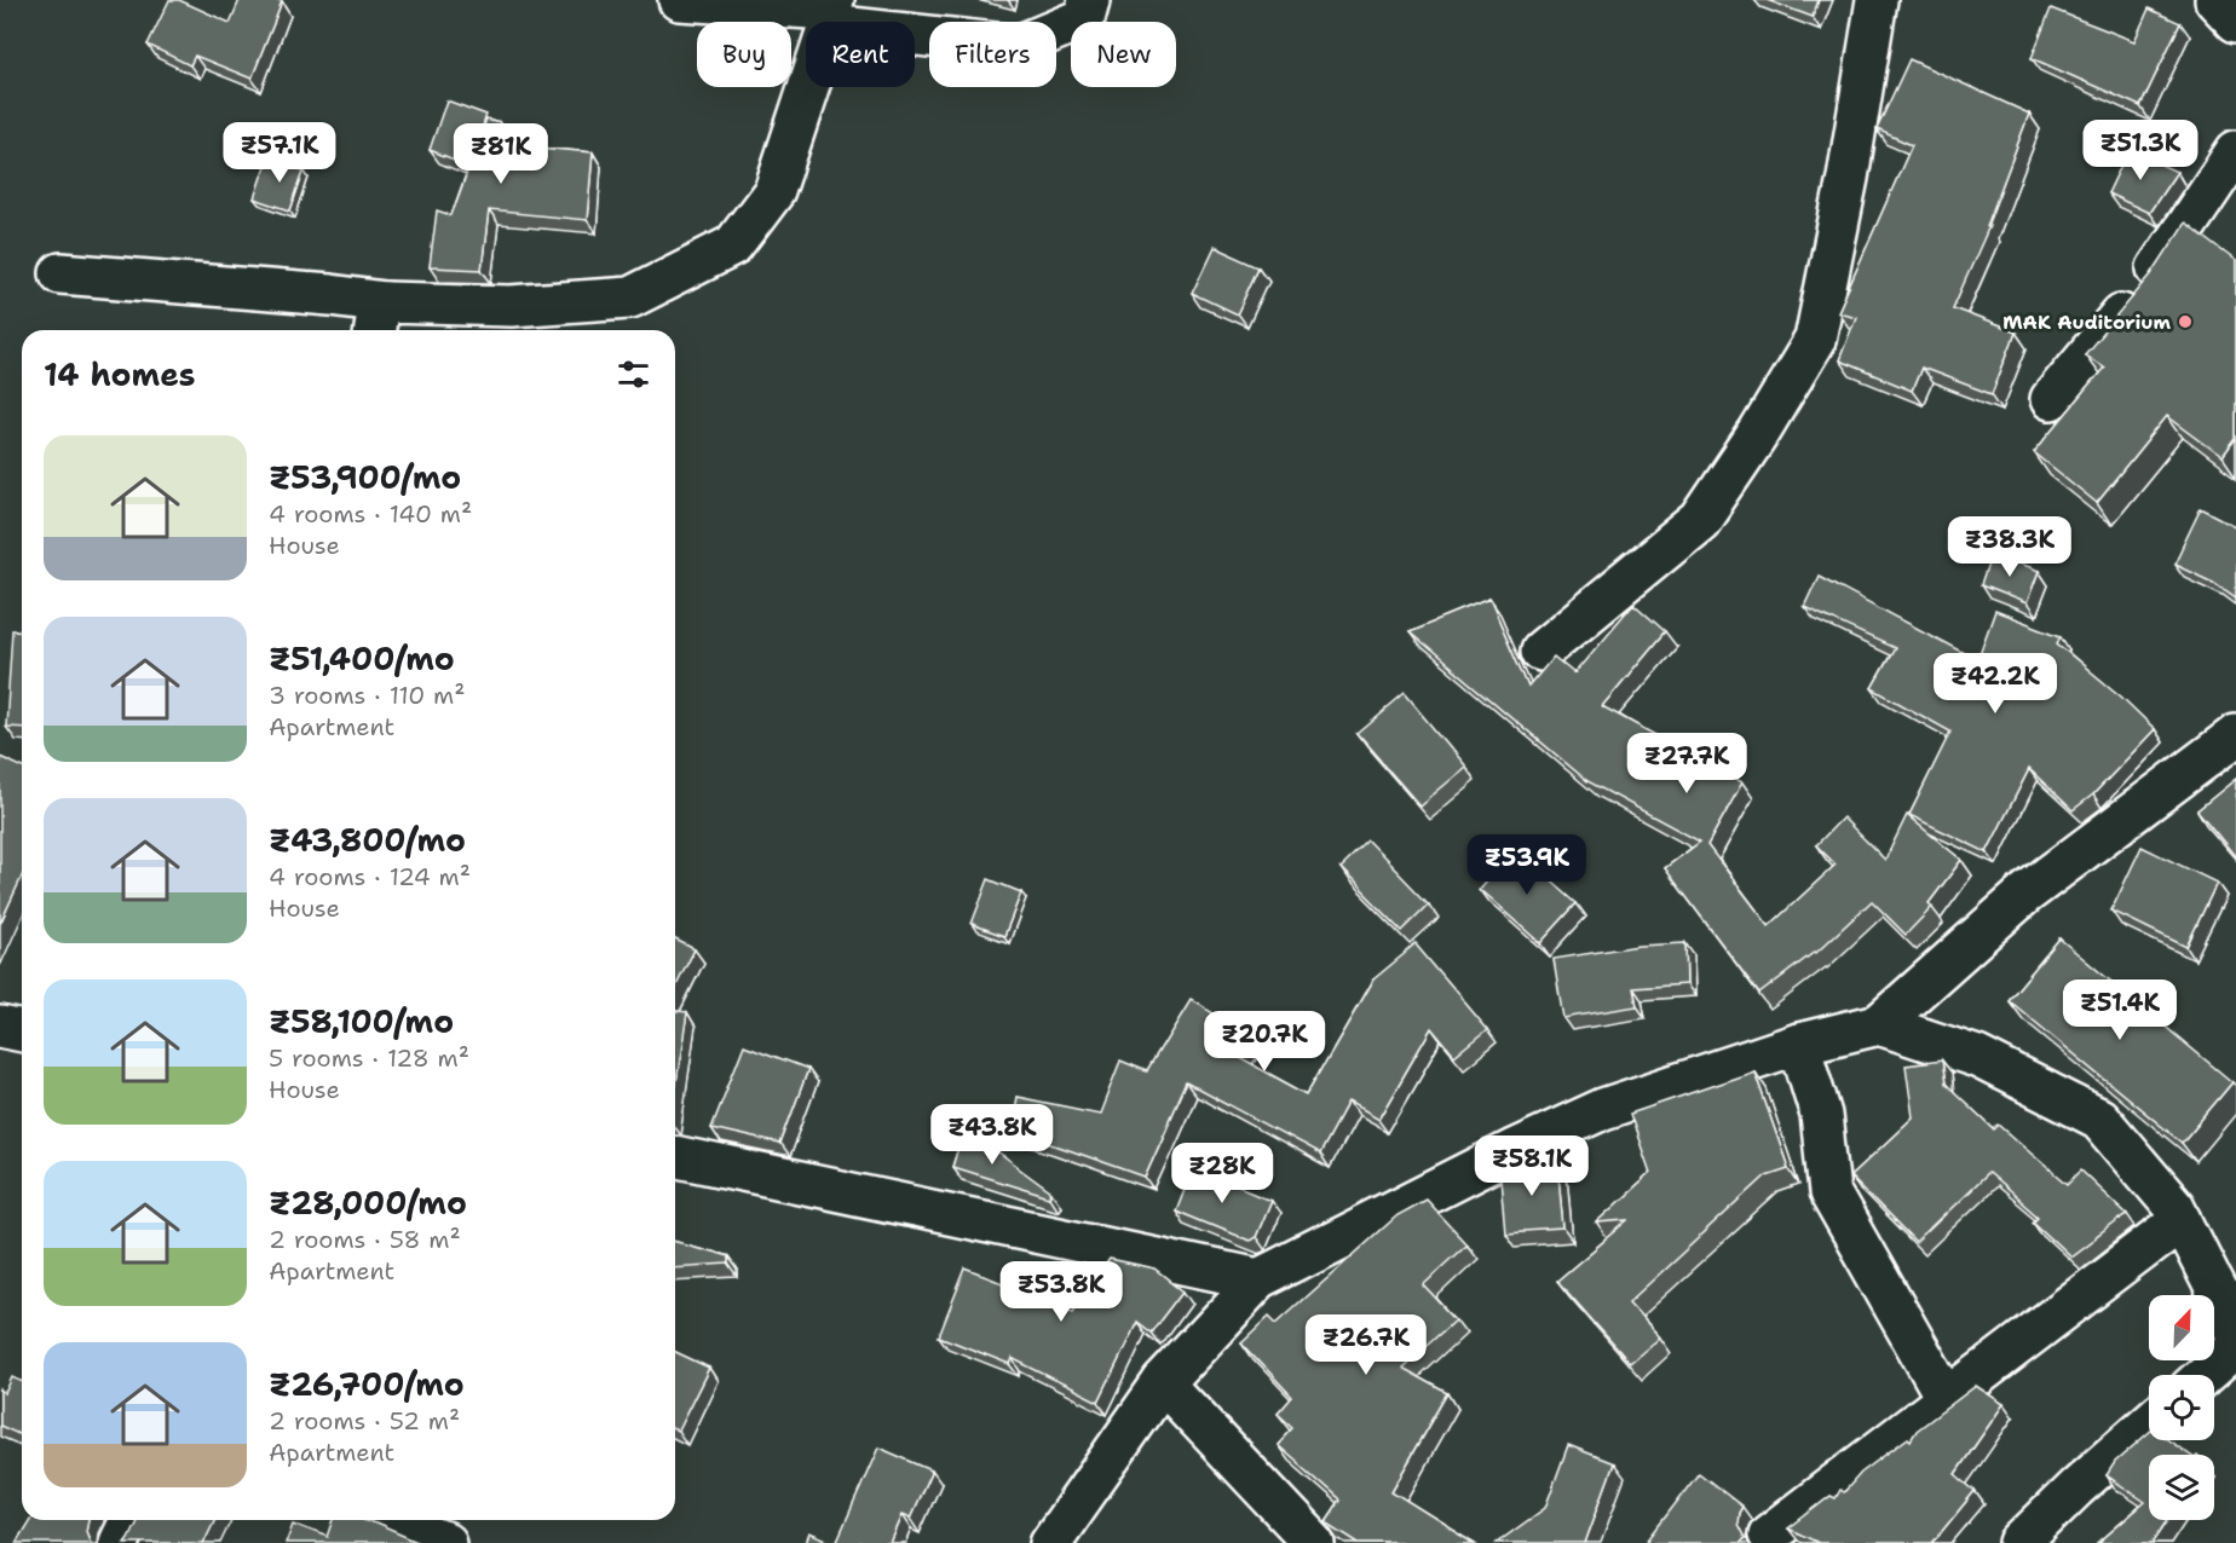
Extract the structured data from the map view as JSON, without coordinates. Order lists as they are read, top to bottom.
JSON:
{
  "places": ["MAK Auditorium"],
  "north": "top right",
  "page": {
    "chip": [
      "Buy",
      "Rent",
      "Filters",
      "New"
    ],
    "price": [
      "₹51.3K",
      "₹57.1K",
      "₹81K",
      "₹38.3K",
      "₹42.2K",
      "₹27.7K",
      "₹53.9K",
      "₹51.4K",
      "₹20.7K",
      "₹43.8K",
      "₹58.1K",
      "₹28K",
      "₹53.8K",
      "₹26.7K"
    ],
    "heading": "14 homes",
    "list": [
      {
        "name": "₹53,900/mo",
        "note": "4 rooms · 140 m² · House"
      },
      {
        "name": "₹51,400/mo",
        "note": "3 rooms · 110 m² · Apartment"
      },
      {
        "name": "₹43,800/mo",
        "note": "4 rooms · 124 m² · House"
      },
      {
        "name": "₹58,100/mo",
        "note": "5 rooms · 128 m² · House"
      },
      {
        "name": "₹28,000/mo",
        "note": "2 rooms · 58 m² · Apartment"
      },
      {
        "name": "₹26,700/mo",
        "note": "2 rooms · 52 m² · Apartment"
      }
    ]
  }
}
